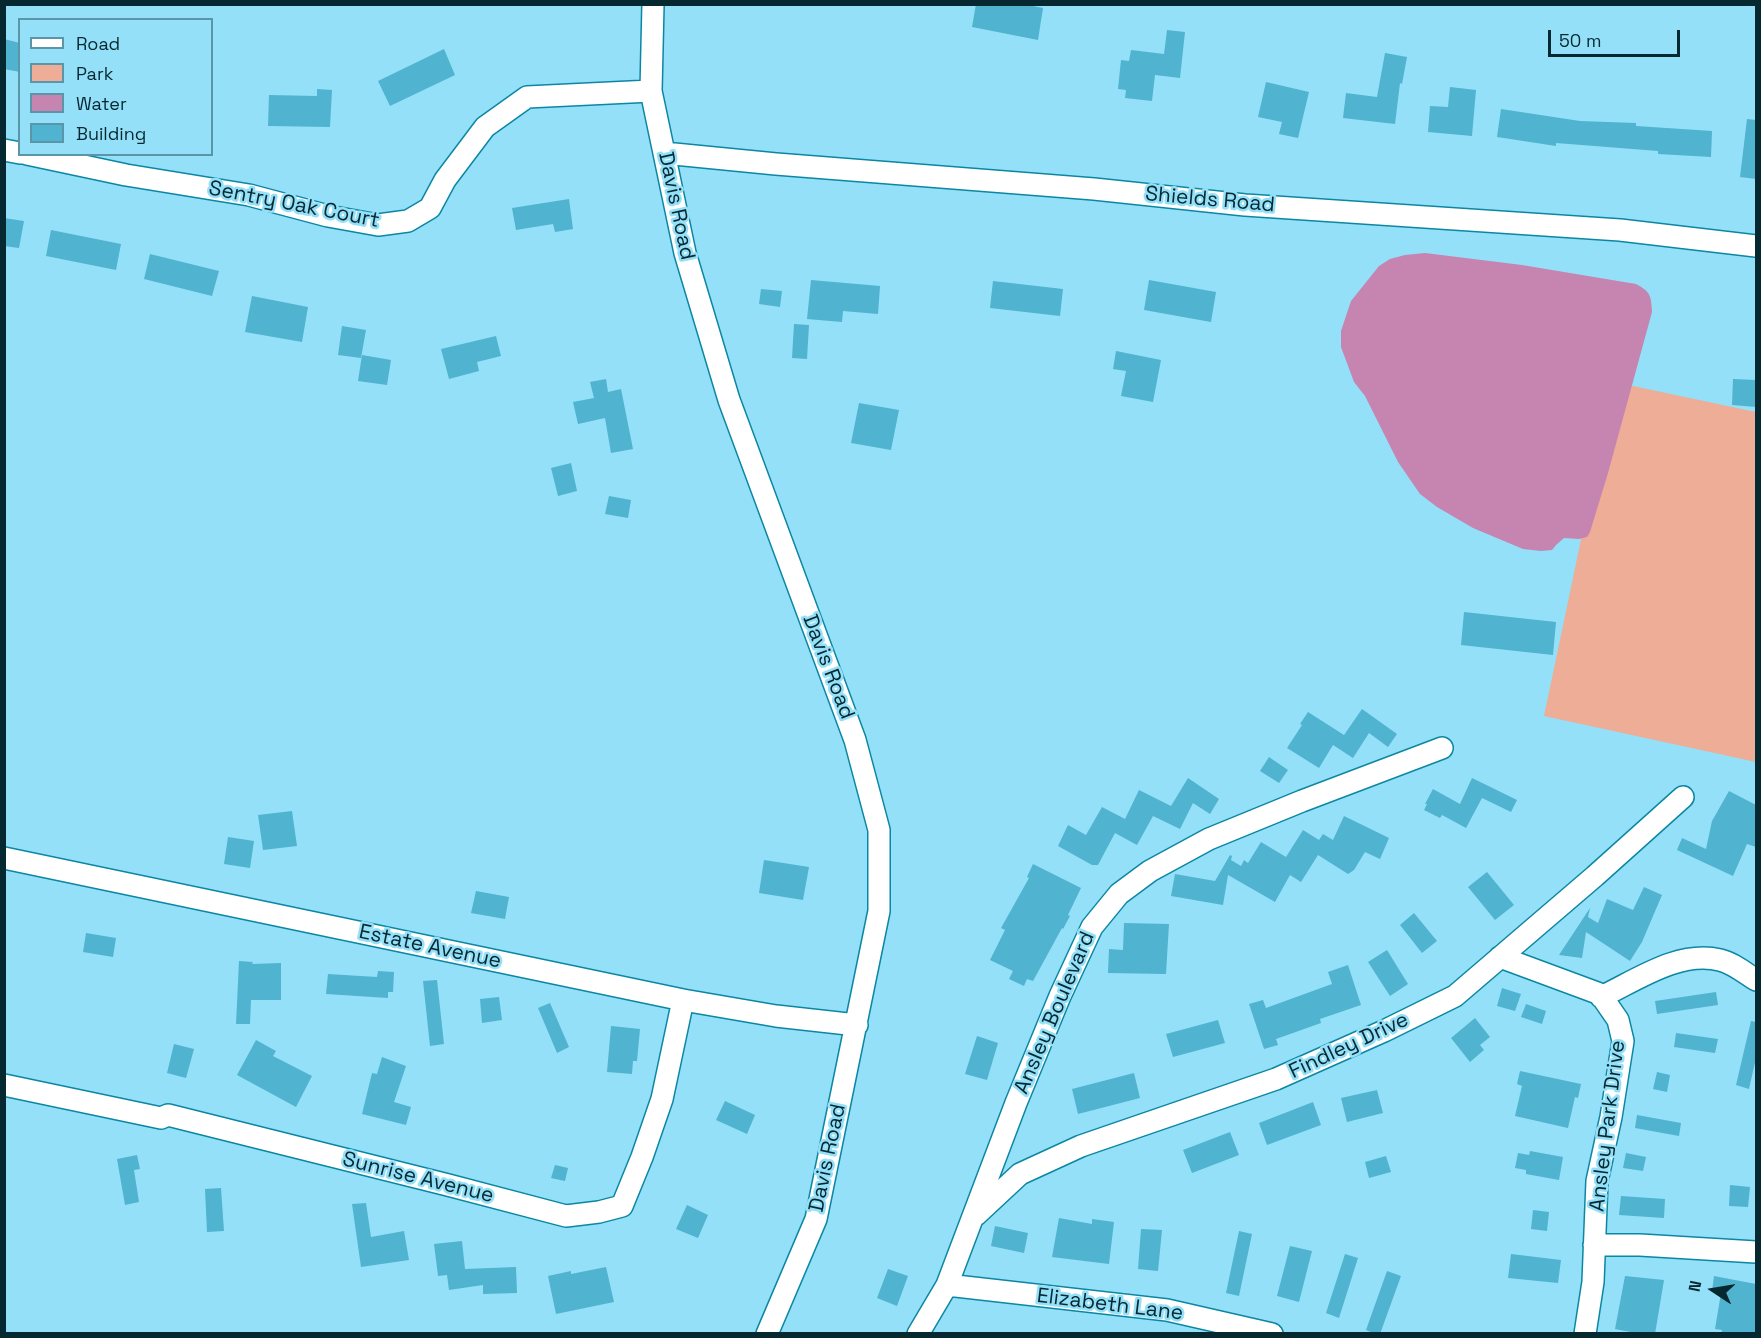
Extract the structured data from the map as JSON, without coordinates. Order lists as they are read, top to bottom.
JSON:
{
  "streets": {
    "street": [
      "Shields Road",
      "Sentry Oak Court",
      "Davis Road",
      "Estate Avenue",
      "Ansley Boulevard",
      "Findley Drive",
      "Ansley Park Drive",
      "Sunrise Avenue",
      "Elizabeth Lane"
    ]
  },
  "crossings": [
    ["Shields Road", "Davis Road"],
    ["Sentry Oak Court", "Davis Road"],
    ["Davis Road", "Estate Avenue"],
    ["Estate Avenue", "Sunrise Avenue"],
    ["Ansley Boulevard", "Findley Drive"],
    ["Ansley Boulevard", "Elizabeth Lane"],
    ["Findley Drive", "Ansley Park Drive"]
  ],
  "legend": [
    "Road",
    "Park",
    "Water",
    "Building"
  ],
  "scale_bar": "50 m",
  "north": "left"
}
